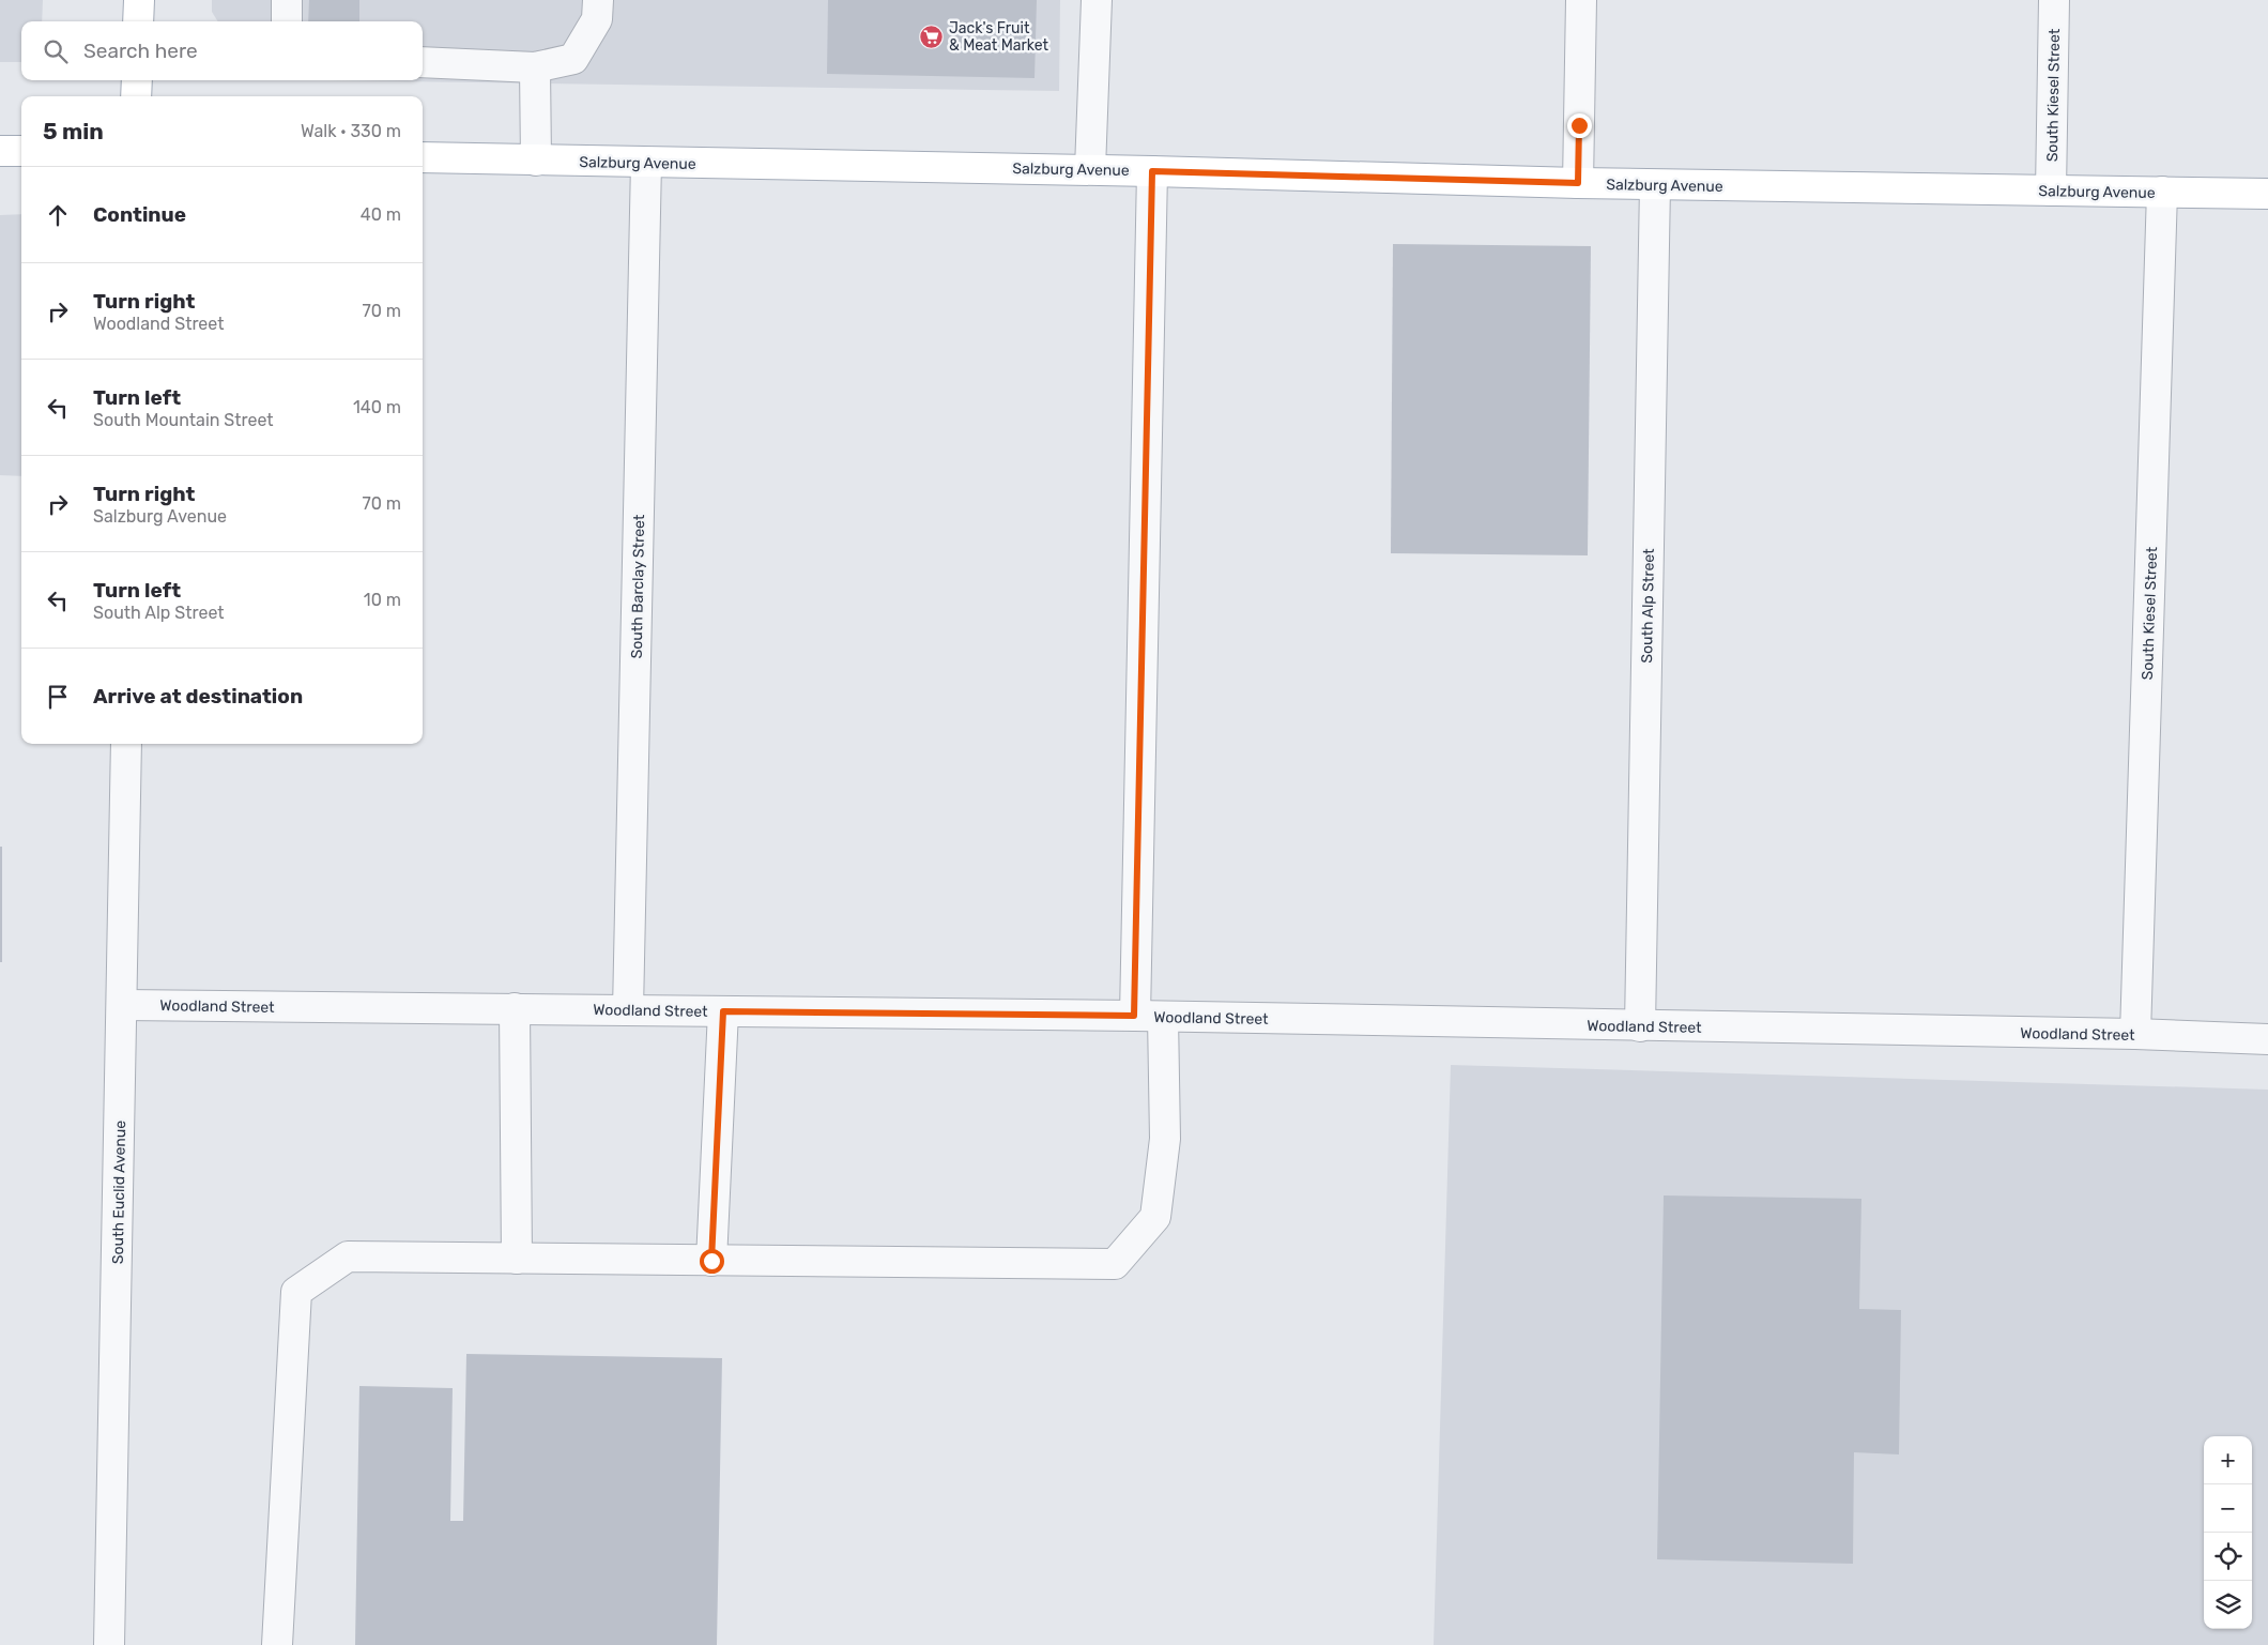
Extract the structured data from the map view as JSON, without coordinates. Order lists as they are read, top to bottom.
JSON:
{
  "streets": {
    "main road": ["Salzburg Avenue"],
    "street": [
      "South Kiesel Street",
      "South Barclay Street",
      "South Alp Street",
      "Woodland Street",
      "South Euclid Avenue"
    ]
  },
  "crossings": [
    ["South Kiesel Street", "Salzburg Avenue"],
    ["South Kiesel Street", "Woodland Street"],
    ["Salzburg Avenue", "South Barclay Street"],
    ["Salzburg Avenue", "South Alp Street"],
    ["South Barclay Street", "Woodland Street"],
    ["South Alp Street", "Woodland Street"],
    ["Woodland Street", "South Euclid Avenue"]
  ],
  "places": {
    "supermarket": ["Jack's Fruit & Meat Market"]
  },
  "page": {
    "search": "Search here",
    "heading": ["5 min", "Walk · 330 m"],
    "list": [
      ["Continue", "40 m"],
      ["Turn right", "Woodland Street", "70 m"],
      ["Turn left", "South Mountain Street", "140 m"],
      ["Turn right", "Salzburg Avenue", "70 m"],
      ["Turn left", "South Alp Street", "10 m"],
      "Arrive at destination"
    ],
    "map_buttons": ["+", "−"]
  }
}
